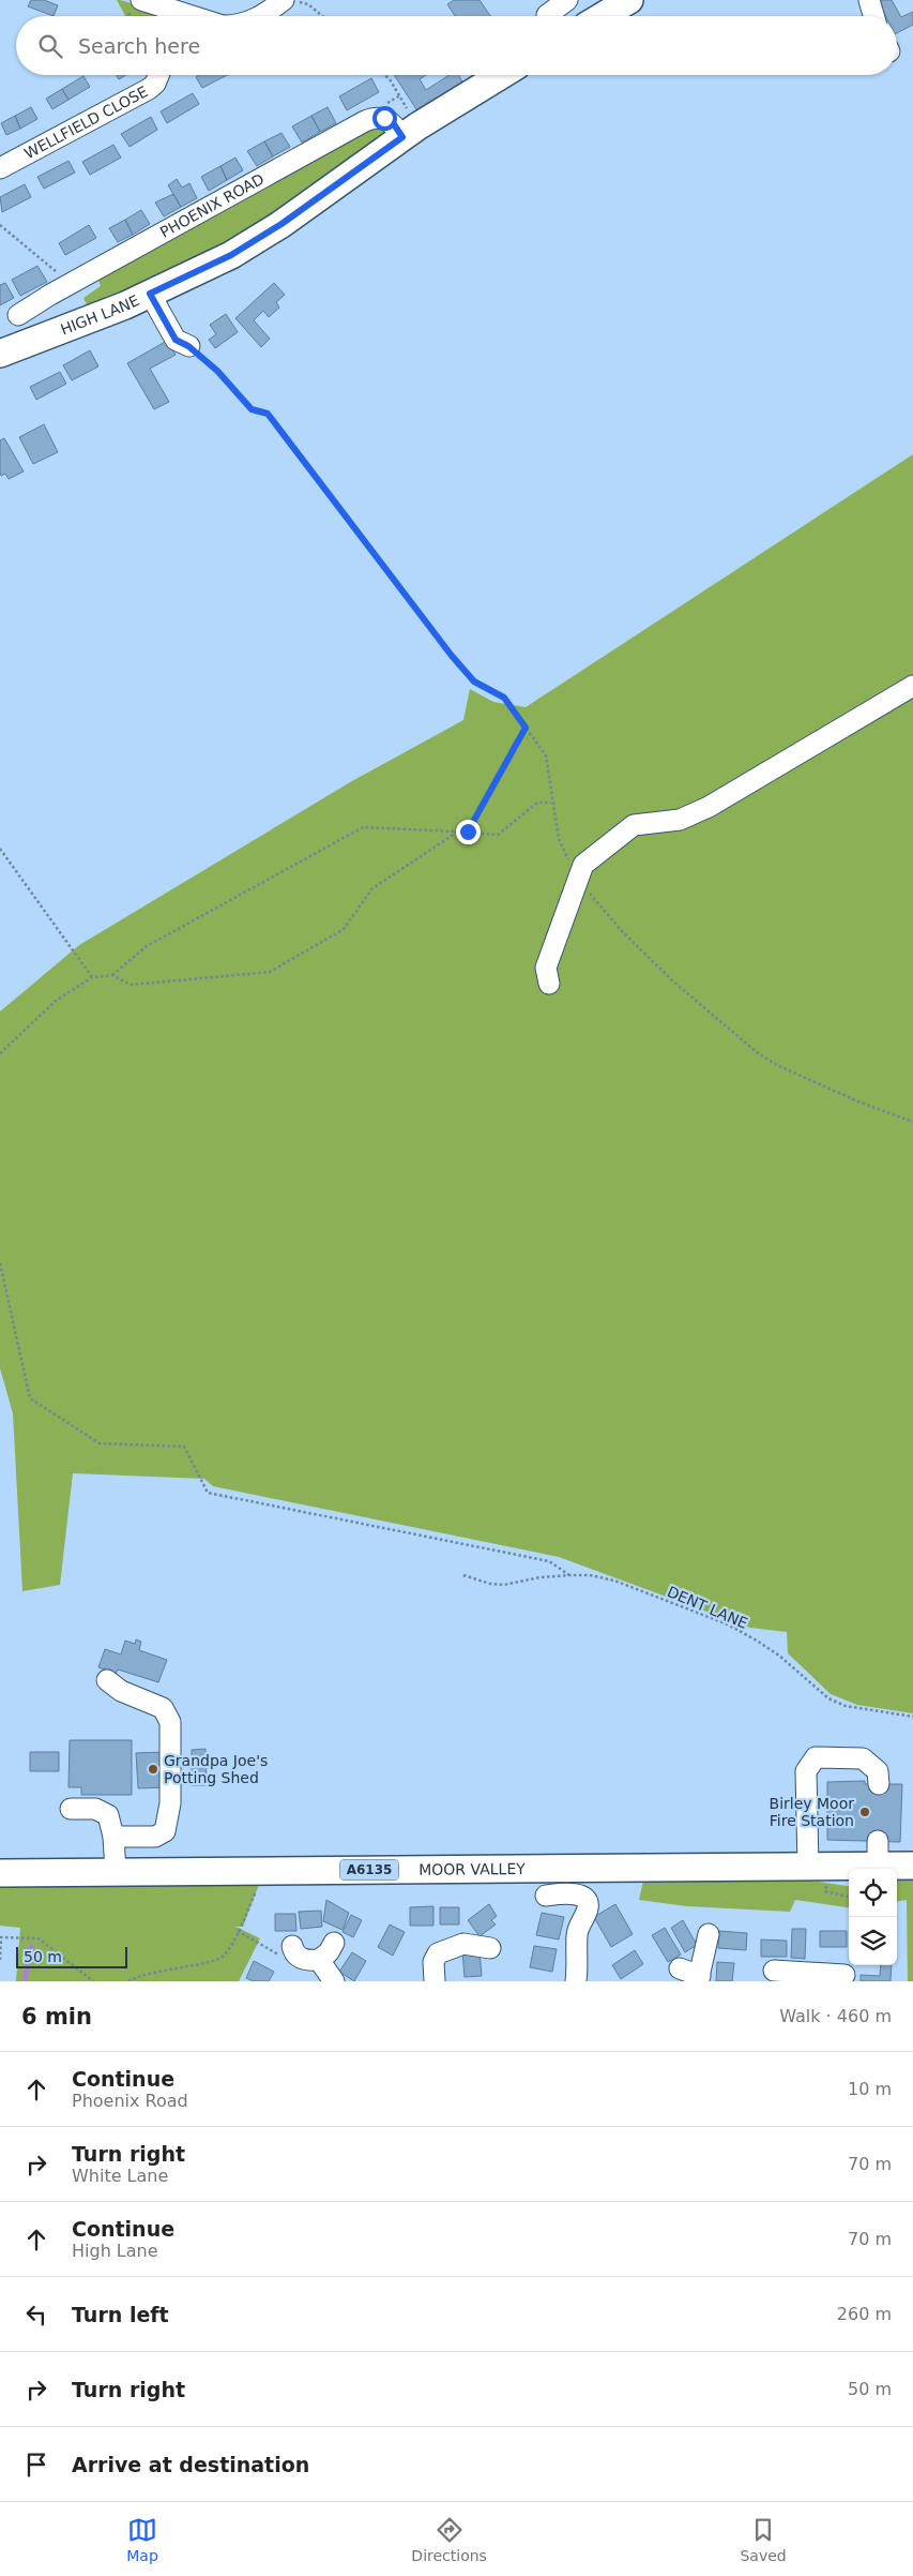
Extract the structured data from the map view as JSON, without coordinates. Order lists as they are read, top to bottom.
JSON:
{
  "streets": {
    "main road": ["HIGH LANE", "MOOR VALLEY", "A6135"],
    "street": ["WELLFIELD CLOSE", "PHOENIX ROAD"],
    "path": ["DENT LANE"]
  },
  "crossings": [
    ["PHOENIX ROAD", "HIGH LANE"]
  ],
  "places": ["Grandpa Joe's Potting Shed", "Birley Moor Fire Station"],
  "scale_bar": "50 m",
  "page": {
    "search": "Search here",
    "scale": "50 m",
    "heading": ["6 min", "Walk · 460 m"],
    "list": [
      ["Continue", "Phoenix Road", "10 m"],
      ["Turn right", "White Lane", "70 m"],
      ["Continue", "High Lane", "70 m"],
      ["Turn left", "260 m"],
      ["Turn right", "50 m"],
      "Arrive at destination"
    ],
    "nav": ["Map", "Directions", "Saved"]
  }
}
